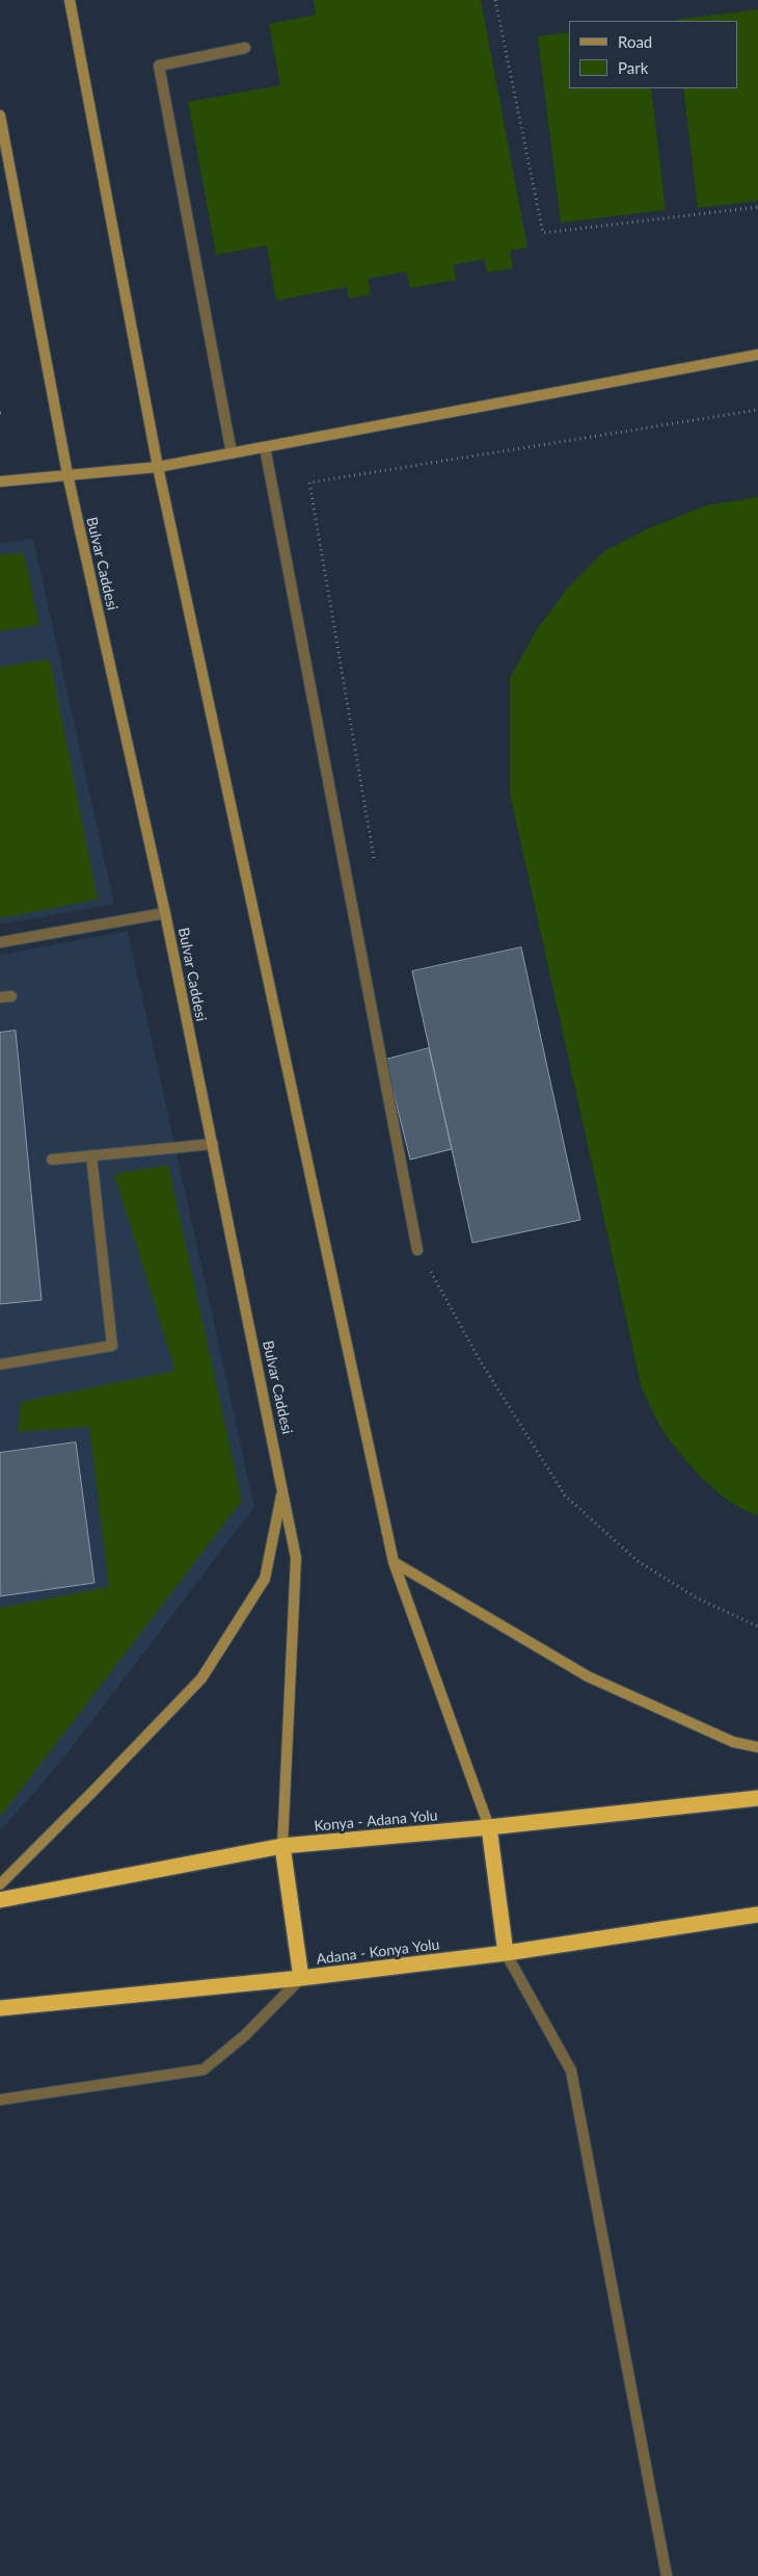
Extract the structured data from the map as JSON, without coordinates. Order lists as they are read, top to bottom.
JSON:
{
  "streets": {
    "highway": ["Konya - Adana Yolu", "Adana - Konya Yolu"],
    "main road": ["Bulvar Caddesi"]
  },
  "crossings": [
    ["Bulvar Caddesi", "Konya - Adana Yolu"]
  ],
  "legend": ["Road", "Park"]
}
